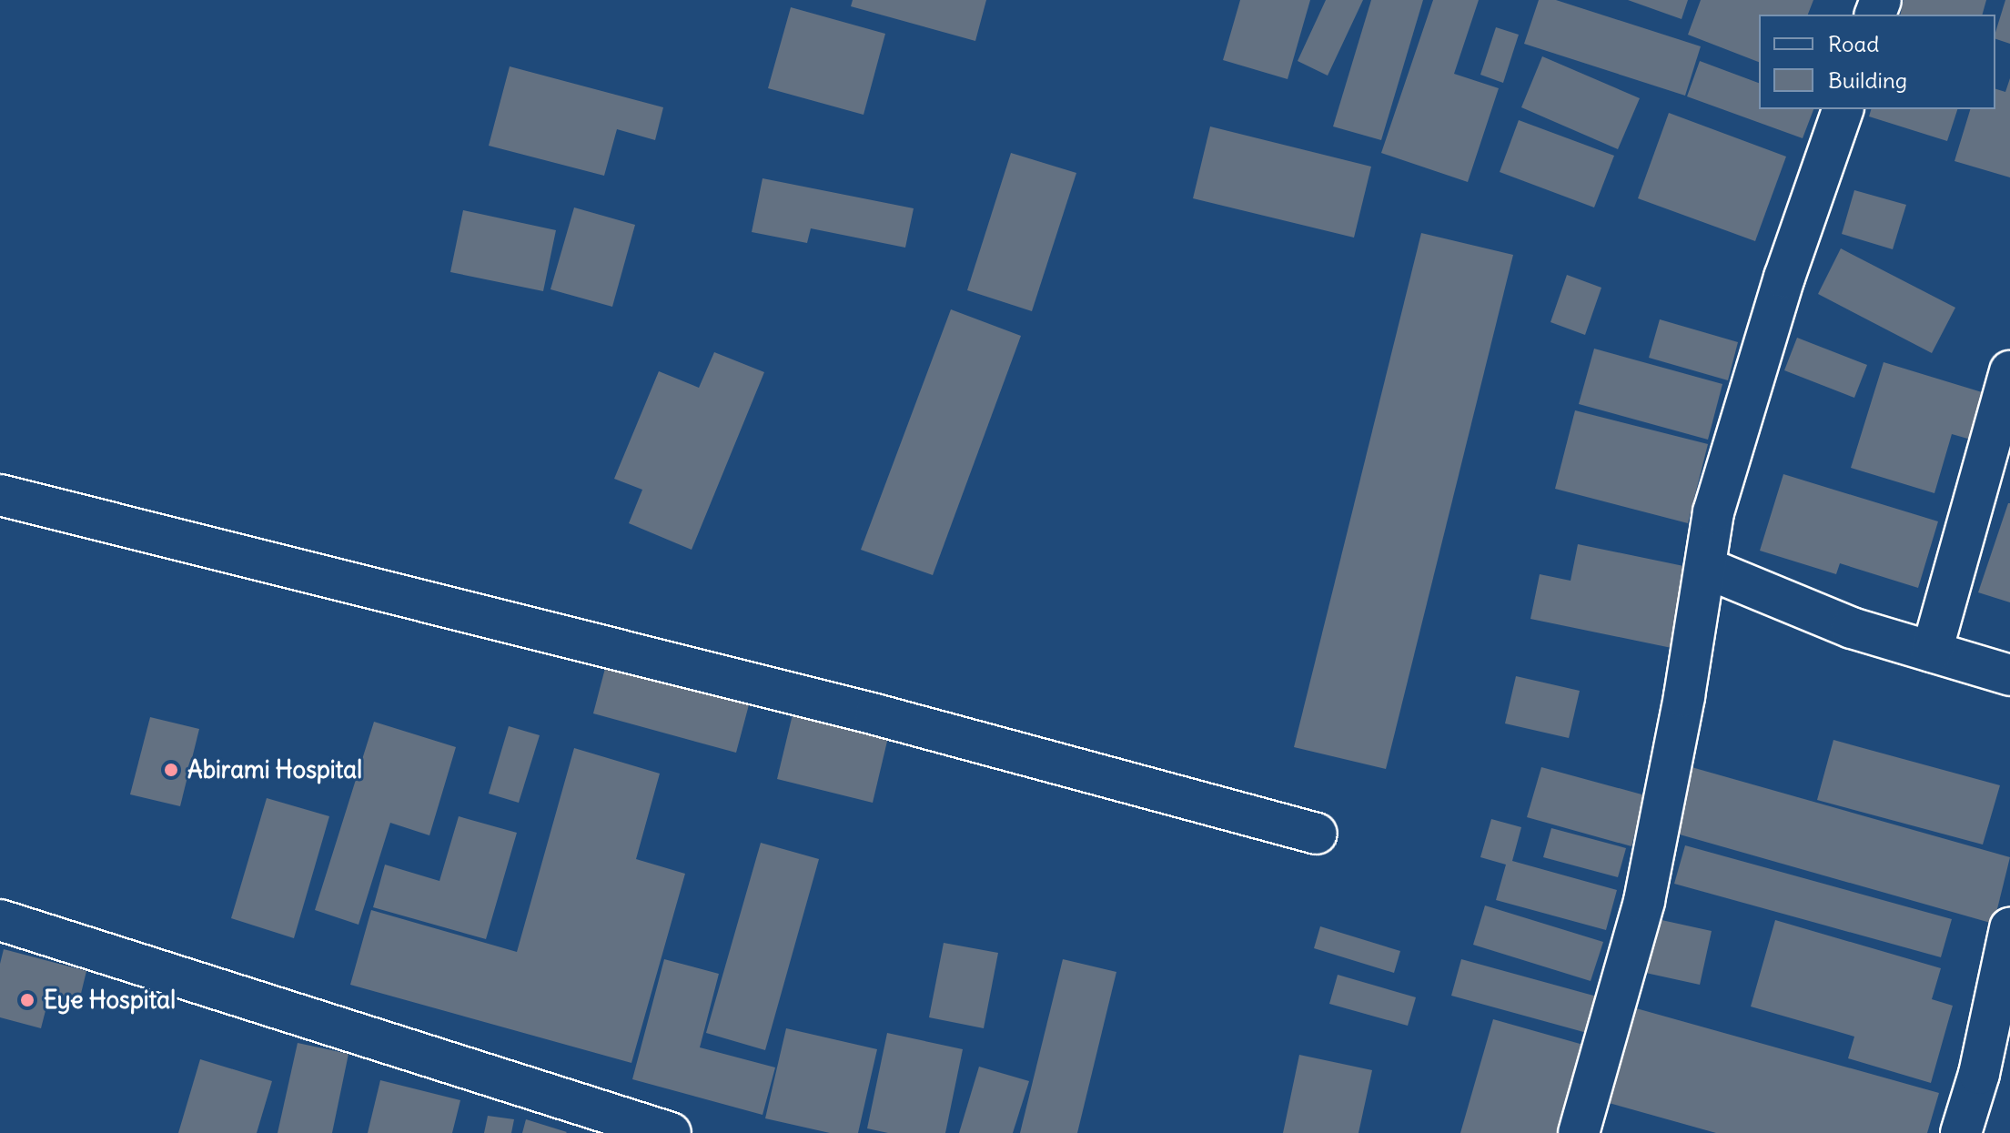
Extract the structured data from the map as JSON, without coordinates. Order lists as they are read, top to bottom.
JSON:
{
  "places": ["Abirami Hospital", "Eye Hospital"],
  "legend": ["Road", "Building"]
}
